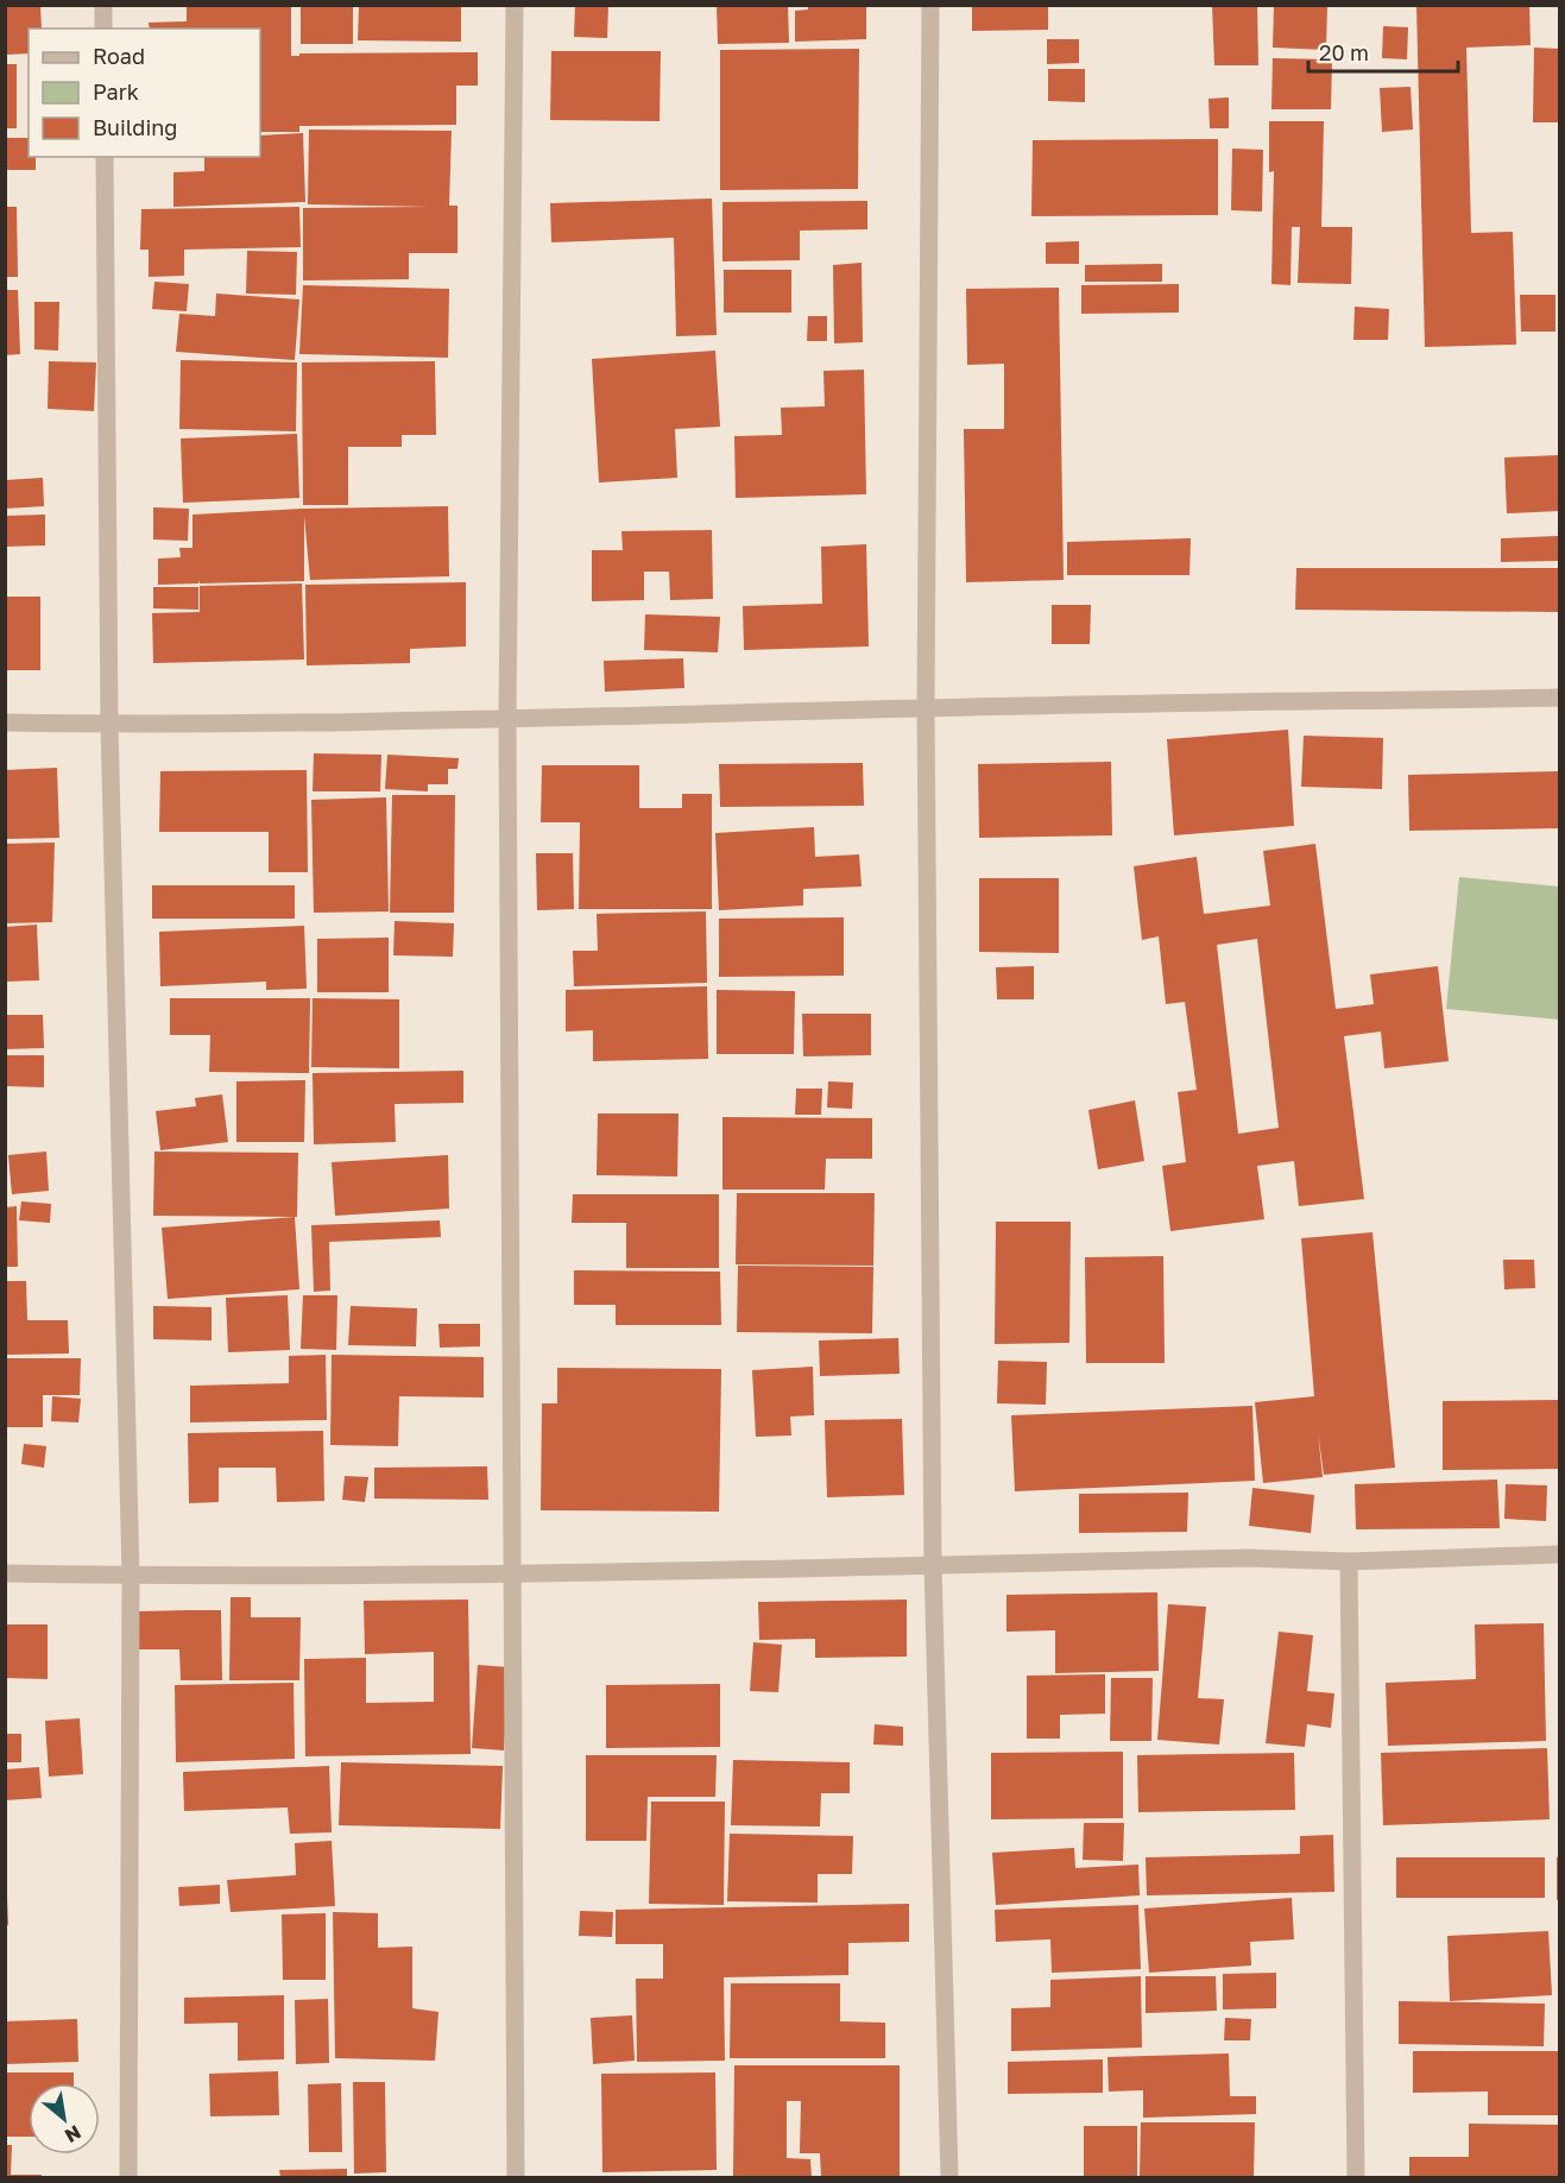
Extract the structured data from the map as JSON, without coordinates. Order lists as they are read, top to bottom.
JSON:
{
  "legend": ["Road", "Park", "Building"],
  "scale_bar": "20 m",
  "north": "bottom right"
}
